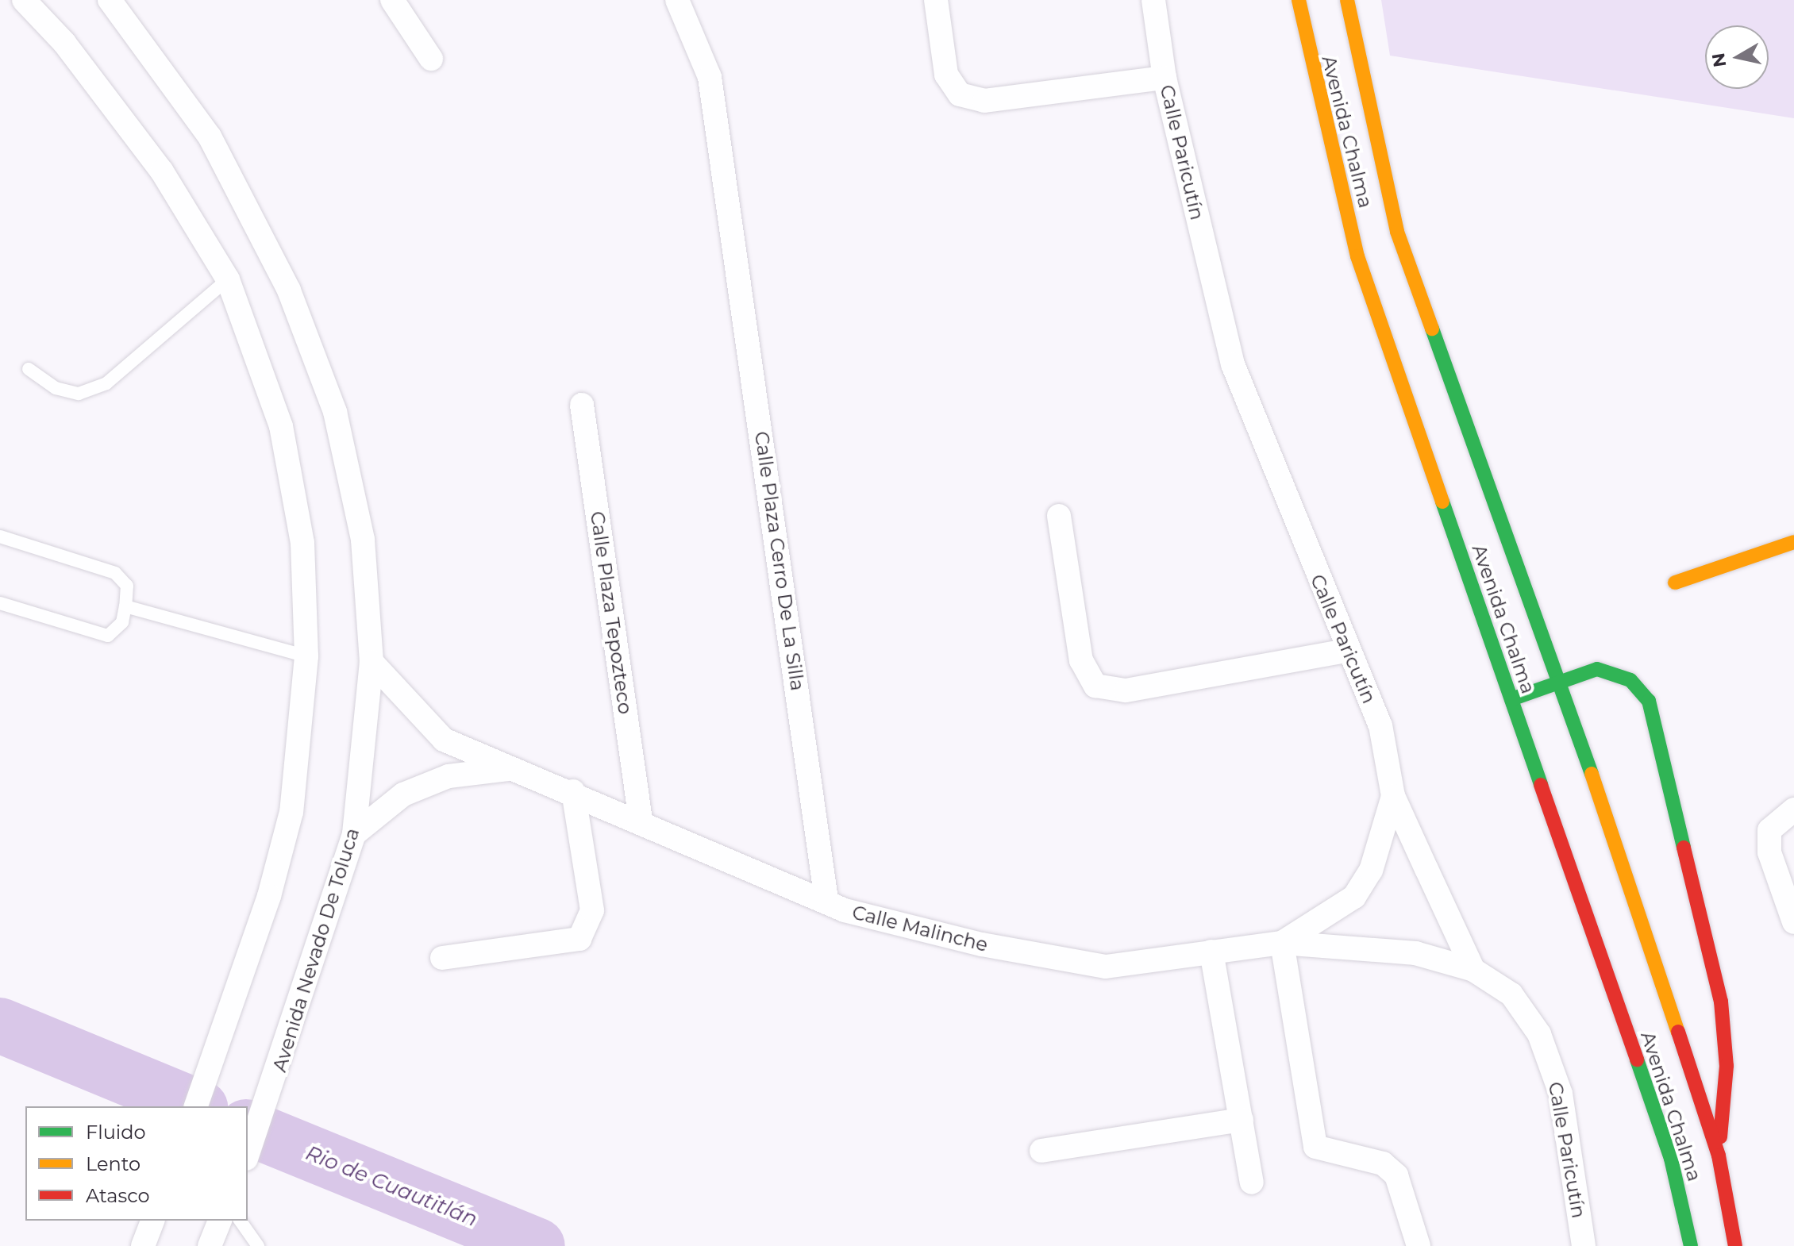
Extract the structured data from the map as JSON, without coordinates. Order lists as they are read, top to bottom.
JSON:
{
  "streets": {
    "main road": ["Avenida Chalma"],
    "street": [
      "Calle Paricutín",
      "Calle Plaza Cerro De La Silla",
      "Calle Plaza Tepozteco",
      "Calle Malinche",
      "Avenida Nevado De Toluca"
    ]
  },
  "crossings": [
    ["Calle Paricutín", "Calle Malinche"],
    ["Calle Plaza Cerro De La Silla", "Calle Malinche"],
    ["Calle Plaza Tepozteco", "Calle Malinche"],
    ["Calle Malinche", "Avenida Nevado De Toluca"]
  ],
  "water": ["Rio de Cuautitlán"],
  "legend": ["Fluido", "Lento", "Atasco"],
  "north": "left"
}
